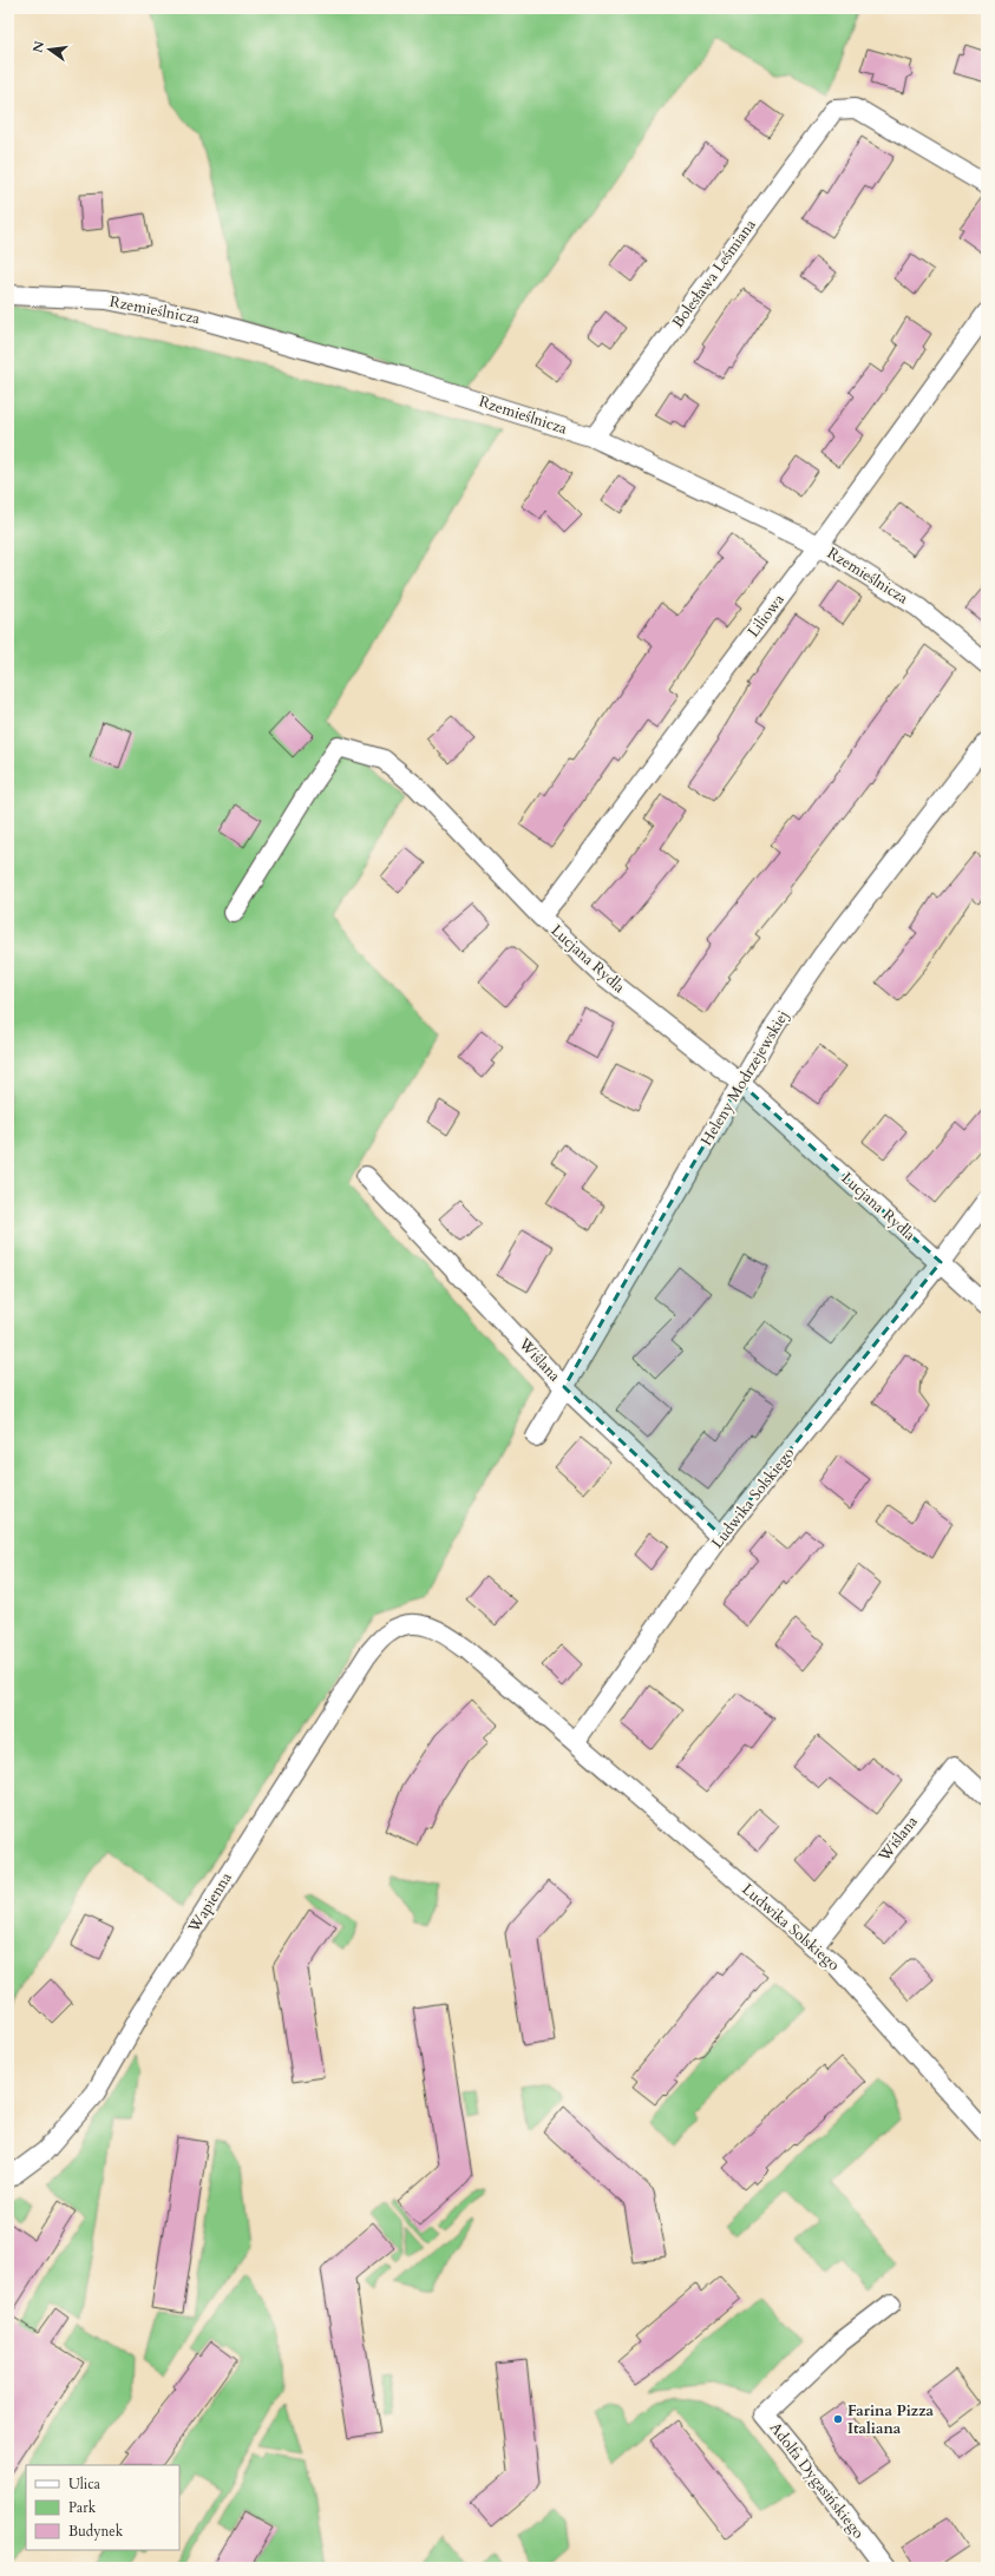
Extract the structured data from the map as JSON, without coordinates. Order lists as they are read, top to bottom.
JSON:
{
  "streets": {
    "street": [
      "Bolesława Leśmiana",
      "Rzemieślnicza",
      "Liliowa",
      "Lucjana Rydla",
      "Heleny Modrzejewskiej",
      "Wiślana",
      "Ludwika Solskiego",
      "Wapienna",
      "Adolfa Dygasińskiego"
    ]
  },
  "crossings": [
    ["Bolesława Leśmiana", "Rzemieślnicza"],
    ["Rzemieślnicza", "Liliowa"],
    ["Liliowa", "Lucjana Rydla"],
    ["Lucjana Rydla", "Heleny Modrzejewskiej"],
    ["Lucjana Rydla", "Ludwika Solskiego"],
    ["Heleny Modrzejewskiej", "Wiślana"],
    ["Wiślana", "Ludwika Solskiego"],
    ["Ludwika Solskiego", "Wapienna"]
  ],
  "places": ["Farina Pizza Italiana"],
  "legend": ["Ulica", "Park", "Budynek"],
  "north": "left"
}
